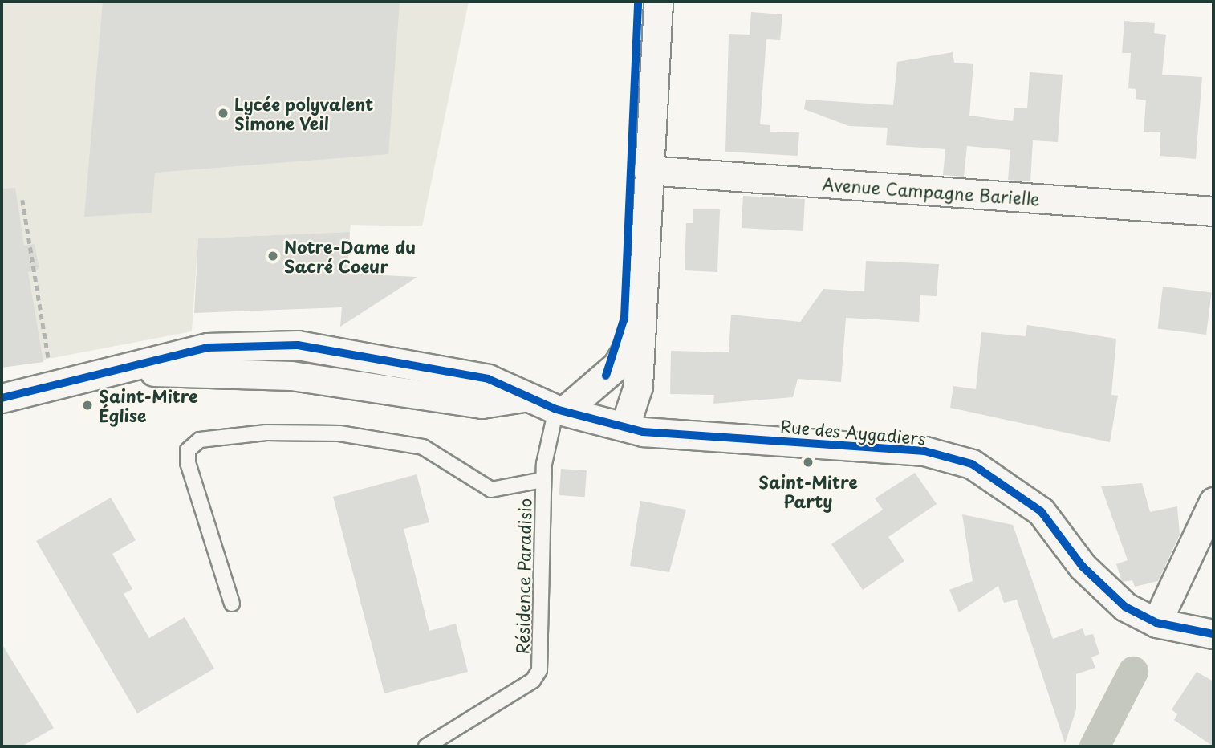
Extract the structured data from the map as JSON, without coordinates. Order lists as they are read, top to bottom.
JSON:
{
  "streets": {
    "street": ["Avenue Campagne Barielle", "Rue des Aygadiers"],
    "lane": ["Résidence Paradisio"]
  },
  "crossings": [
    ["Rue des Aygadiers", "Résidence Paradisio"]
  ],
  "places": [
    "Lycée polyvalent Simone Veil",
    "Notre-Dame du Sacré Coeur",
    "Saint-Mitre Église",
    "Saint-Mitre Party"
  ]
}
